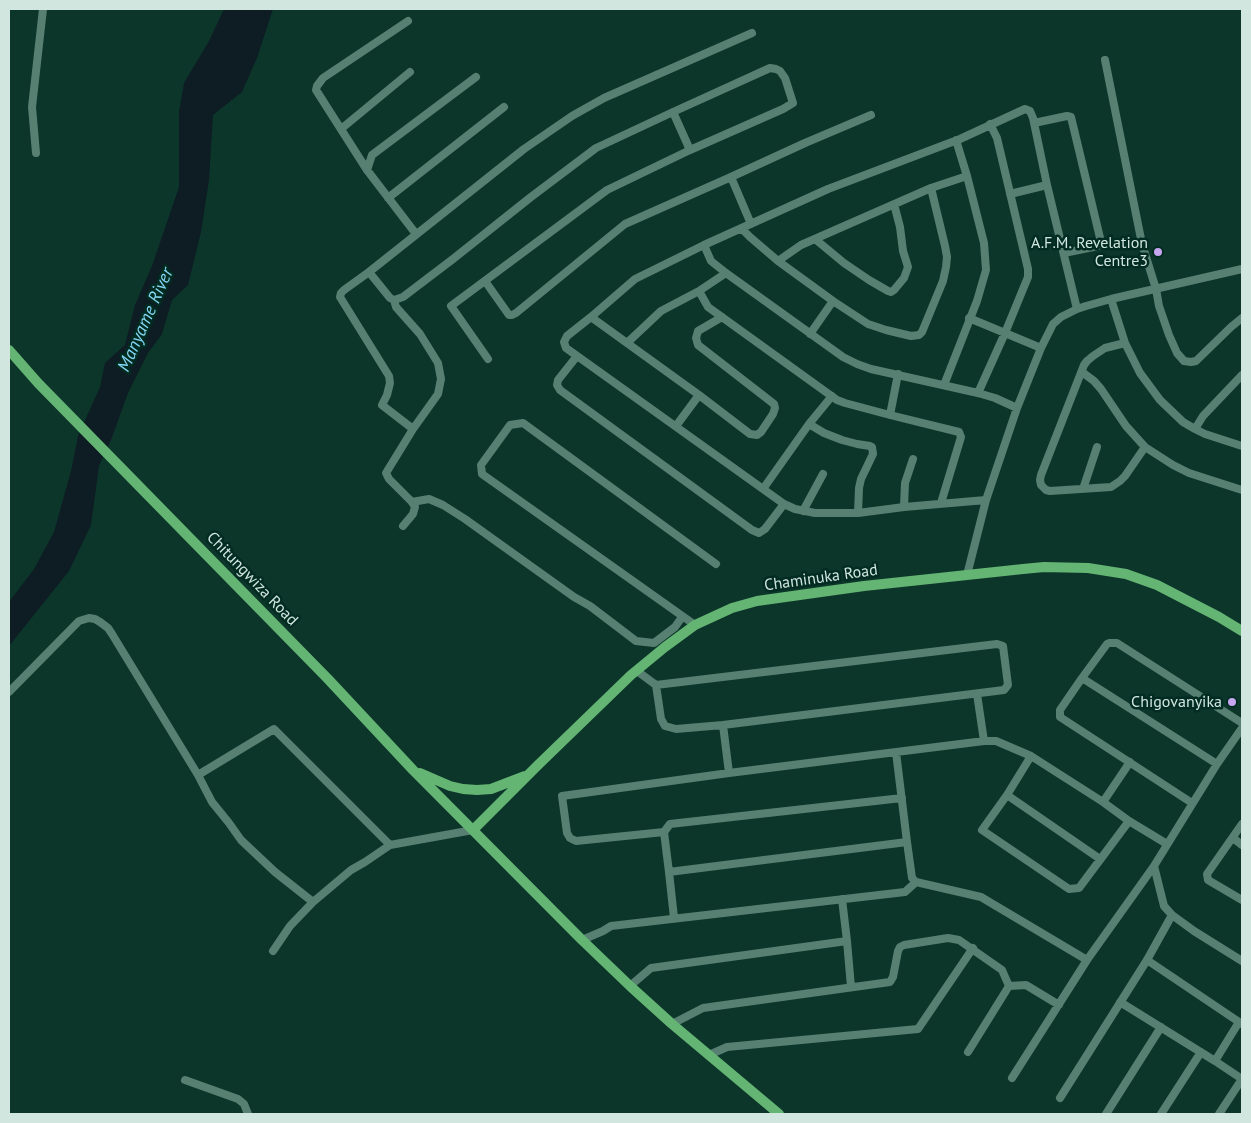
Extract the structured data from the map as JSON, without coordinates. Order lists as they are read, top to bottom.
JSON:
{
  "streets": {
    "main road": ["Chaminuka Road", "Chitungwiza Road"]
  },
  "crossings": [
    ["Chaminuka Road", "Chitungwiza Road"]
  ],
  "water": ["Manyame River"],
  "places": ["A.F.M. Revelation Centre3", "Chigovanyika"]
}
